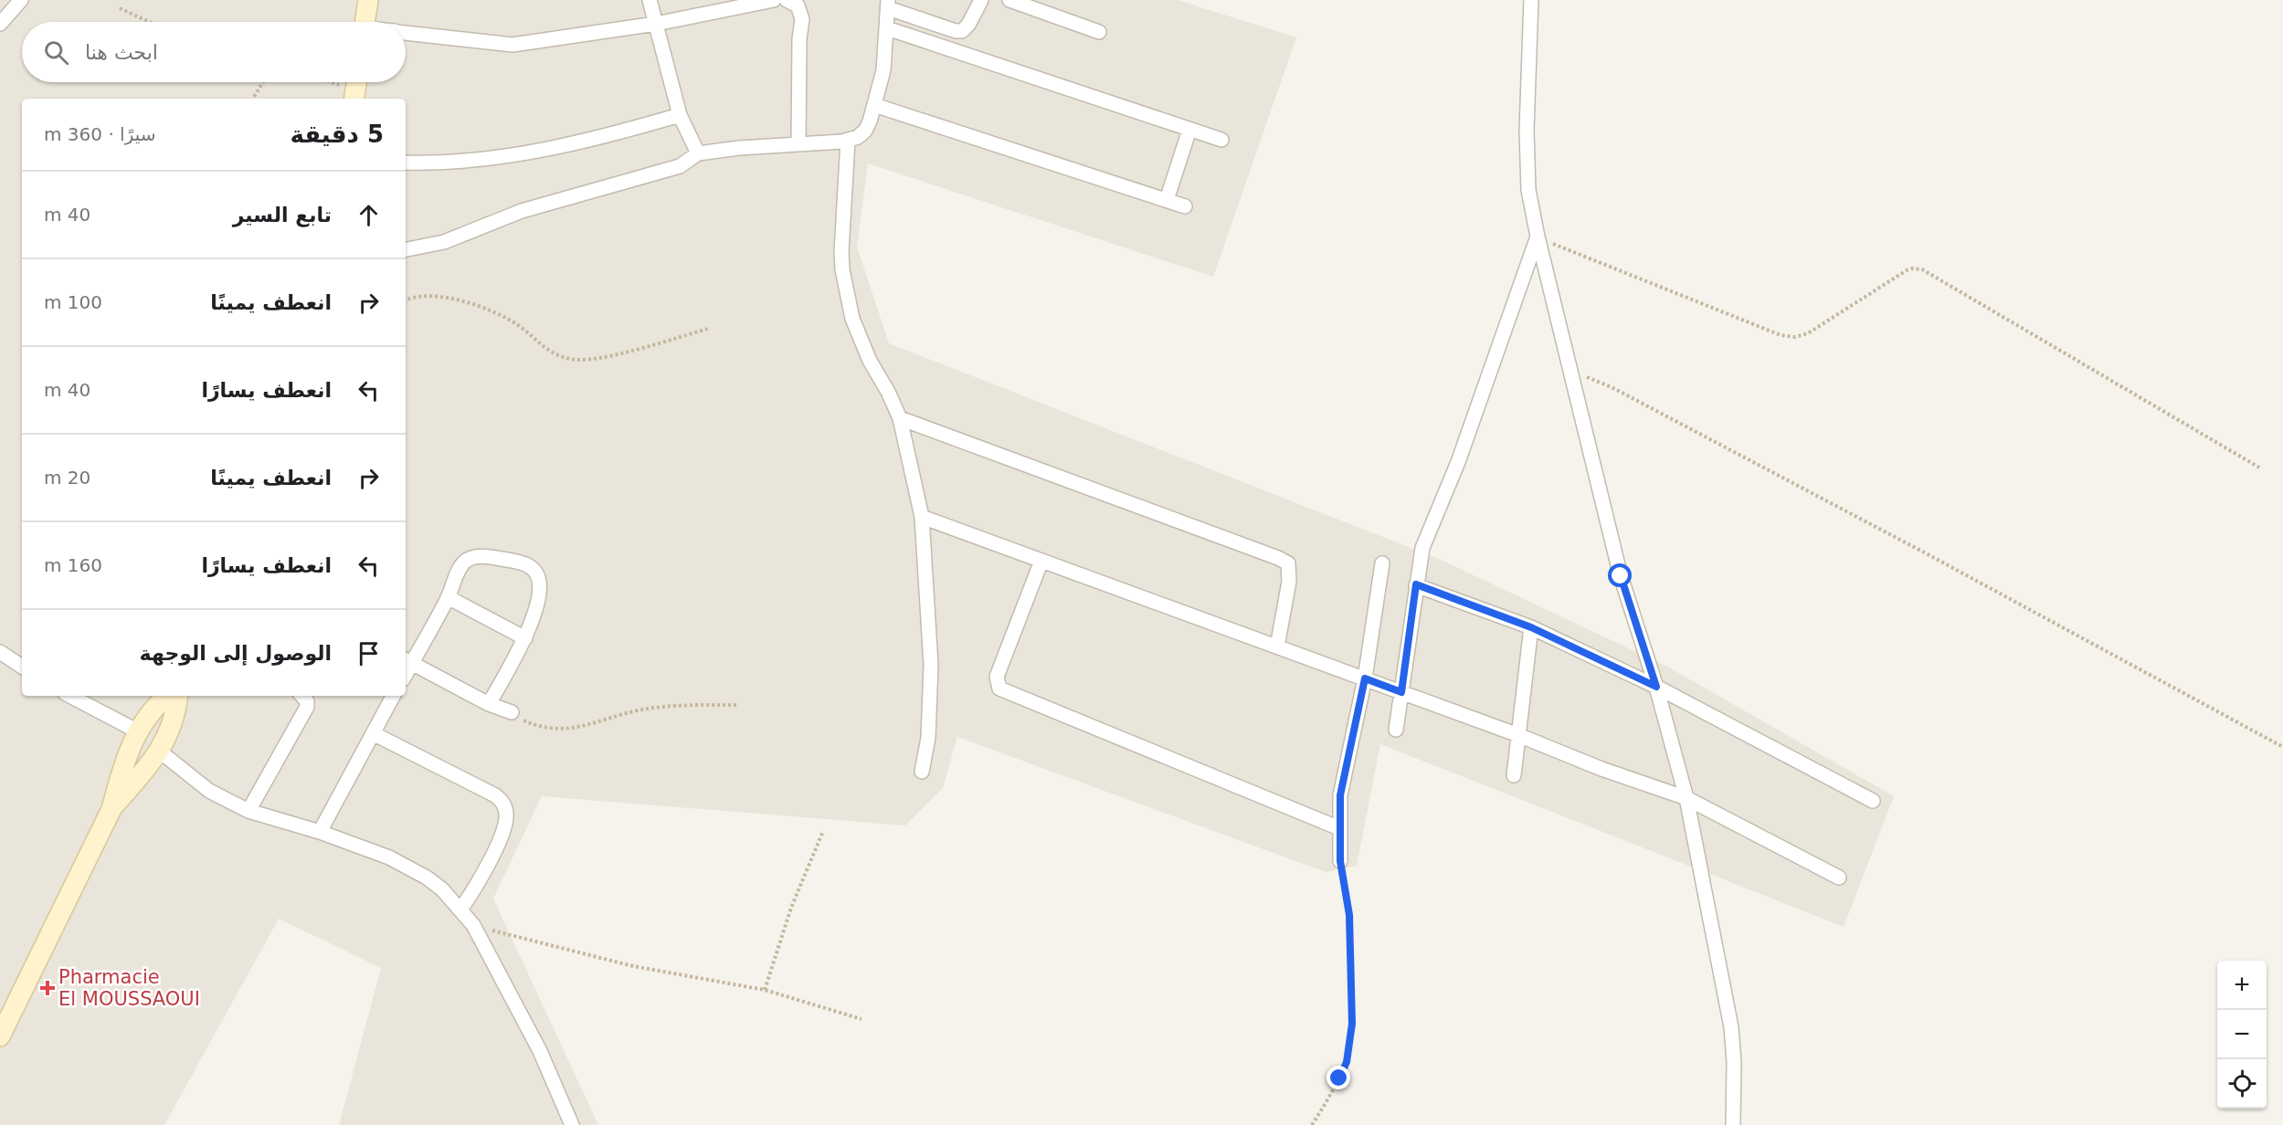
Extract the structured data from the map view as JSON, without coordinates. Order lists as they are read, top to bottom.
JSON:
{
  "places": {
    "health": ["Pharmacie El MOUSSAOUI"]
  },
  "page": {
    "search": "ابحث هنا",
    "heading": ["5 دقيقة", "سيرًا · 360 m"],
    "list": [
      ["تابع السير", "40 m"],
      ["انعطف يمينًا", "100 m"],
      ["انعطف يسارًا", "40 m"],
      ["انعطف يمينًا", "20 m"],
      ["انعطف يسارًا", "160 m"],
      "الوصول إلى الوجهة"
    ],
    "map_buttons": ["+", "−"]
  }
}
